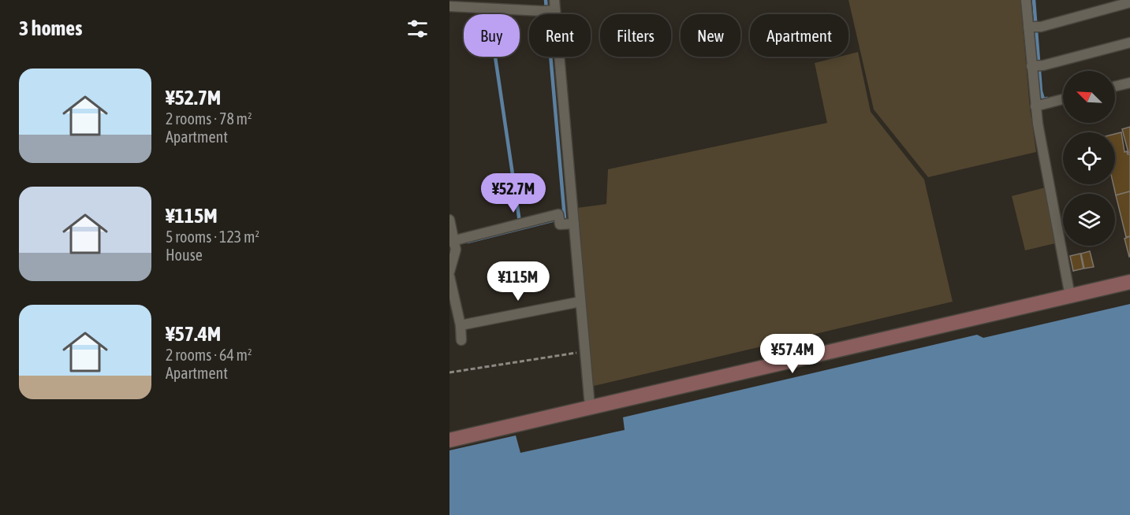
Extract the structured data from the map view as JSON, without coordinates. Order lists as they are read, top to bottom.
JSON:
{
  "north": "top left",
  "page": {
    "heading": "3 homes",
    "chip": [
      "Buy",
      "Rent",
      "Filters",
      "New",
      "Apartment"
    ],
    "list": [
      {
        "name": "¥52.7M",
        "note": "2 rooms · 78 m² · Apartment"
      },
      {
        "name": "¥115M",
        "note": "5 rooms · 123 m² · House"
      },
      {
        "name": "¥57.4M",
        "note": "2 rooms · 64 m² · Apartment"
      }
    ],
    "price": ["¥52.7M", "¥115M", "¥57.4M"]
  }
}
